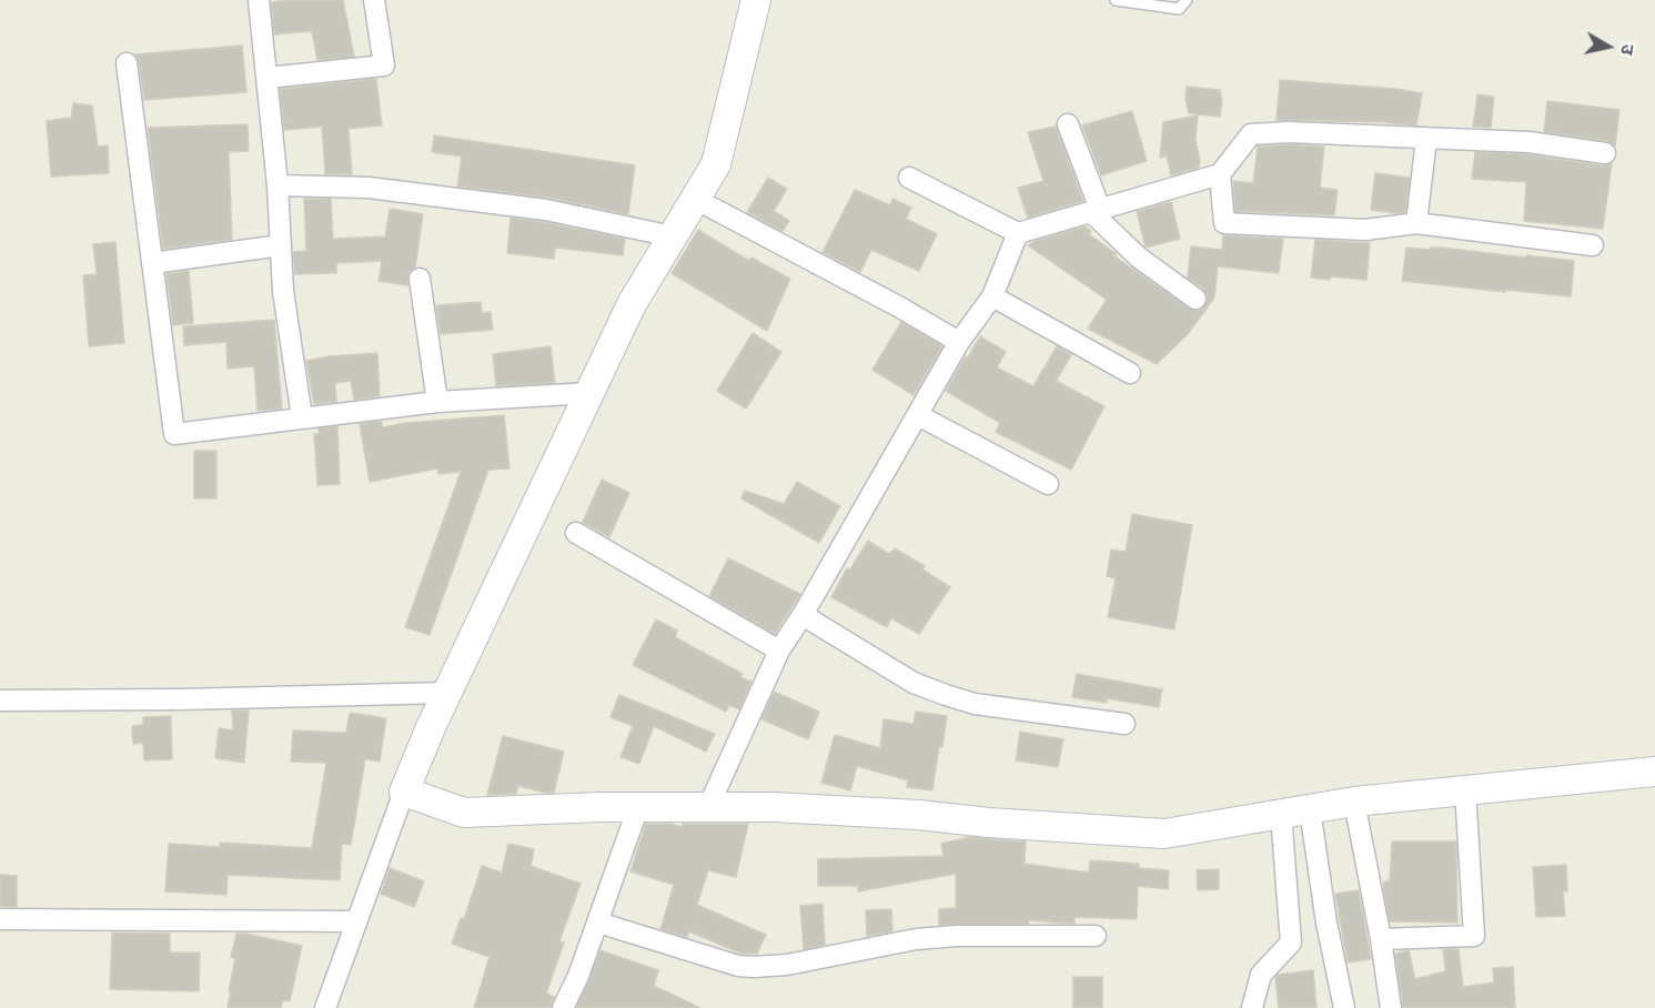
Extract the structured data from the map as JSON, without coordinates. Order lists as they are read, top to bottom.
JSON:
{
  "north": "right"
}
